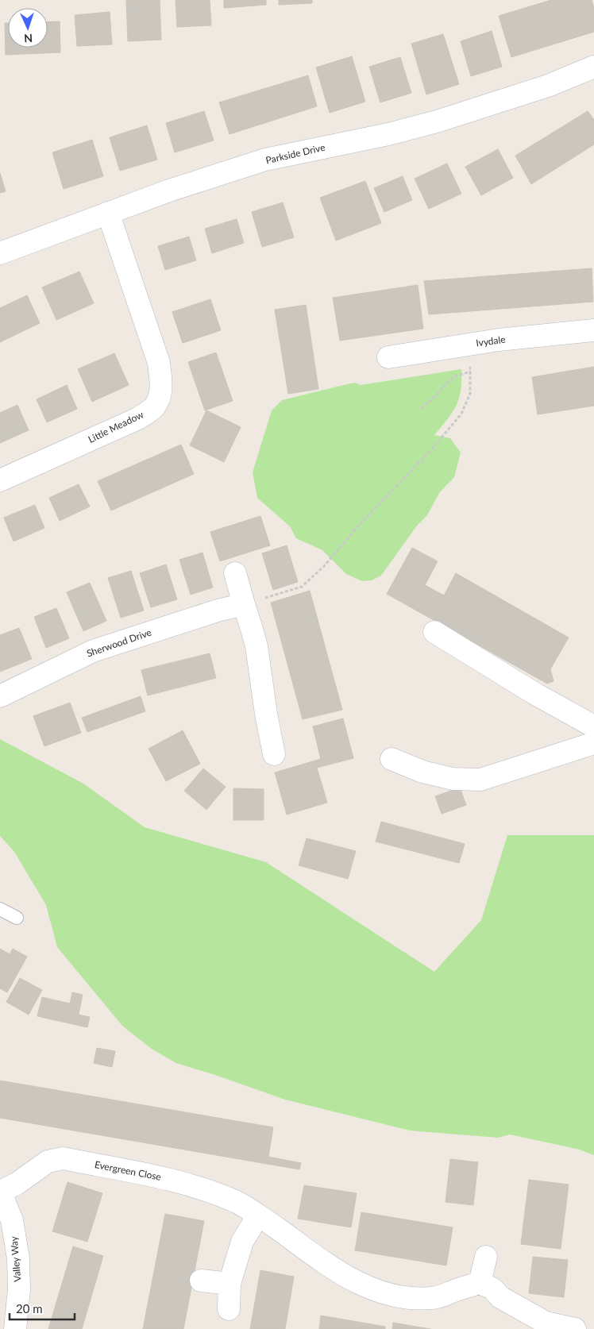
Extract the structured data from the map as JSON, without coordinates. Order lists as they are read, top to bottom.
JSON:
{
  "streets": {
    "street": [
      "Parkside Drive",
      "Ivydale",
      "Little Meadow",
      "Sherwood Drive",
      "Evergreen Close",
      "Valley Way"
    ]
  },
  "crossings": [
    ["Parkside Drive", "Little Meadow"],
    ["Evergreen Close", "Valley Way"]
  ],
  "scale_bar": "20 m",
  "north": "bottom"
}
